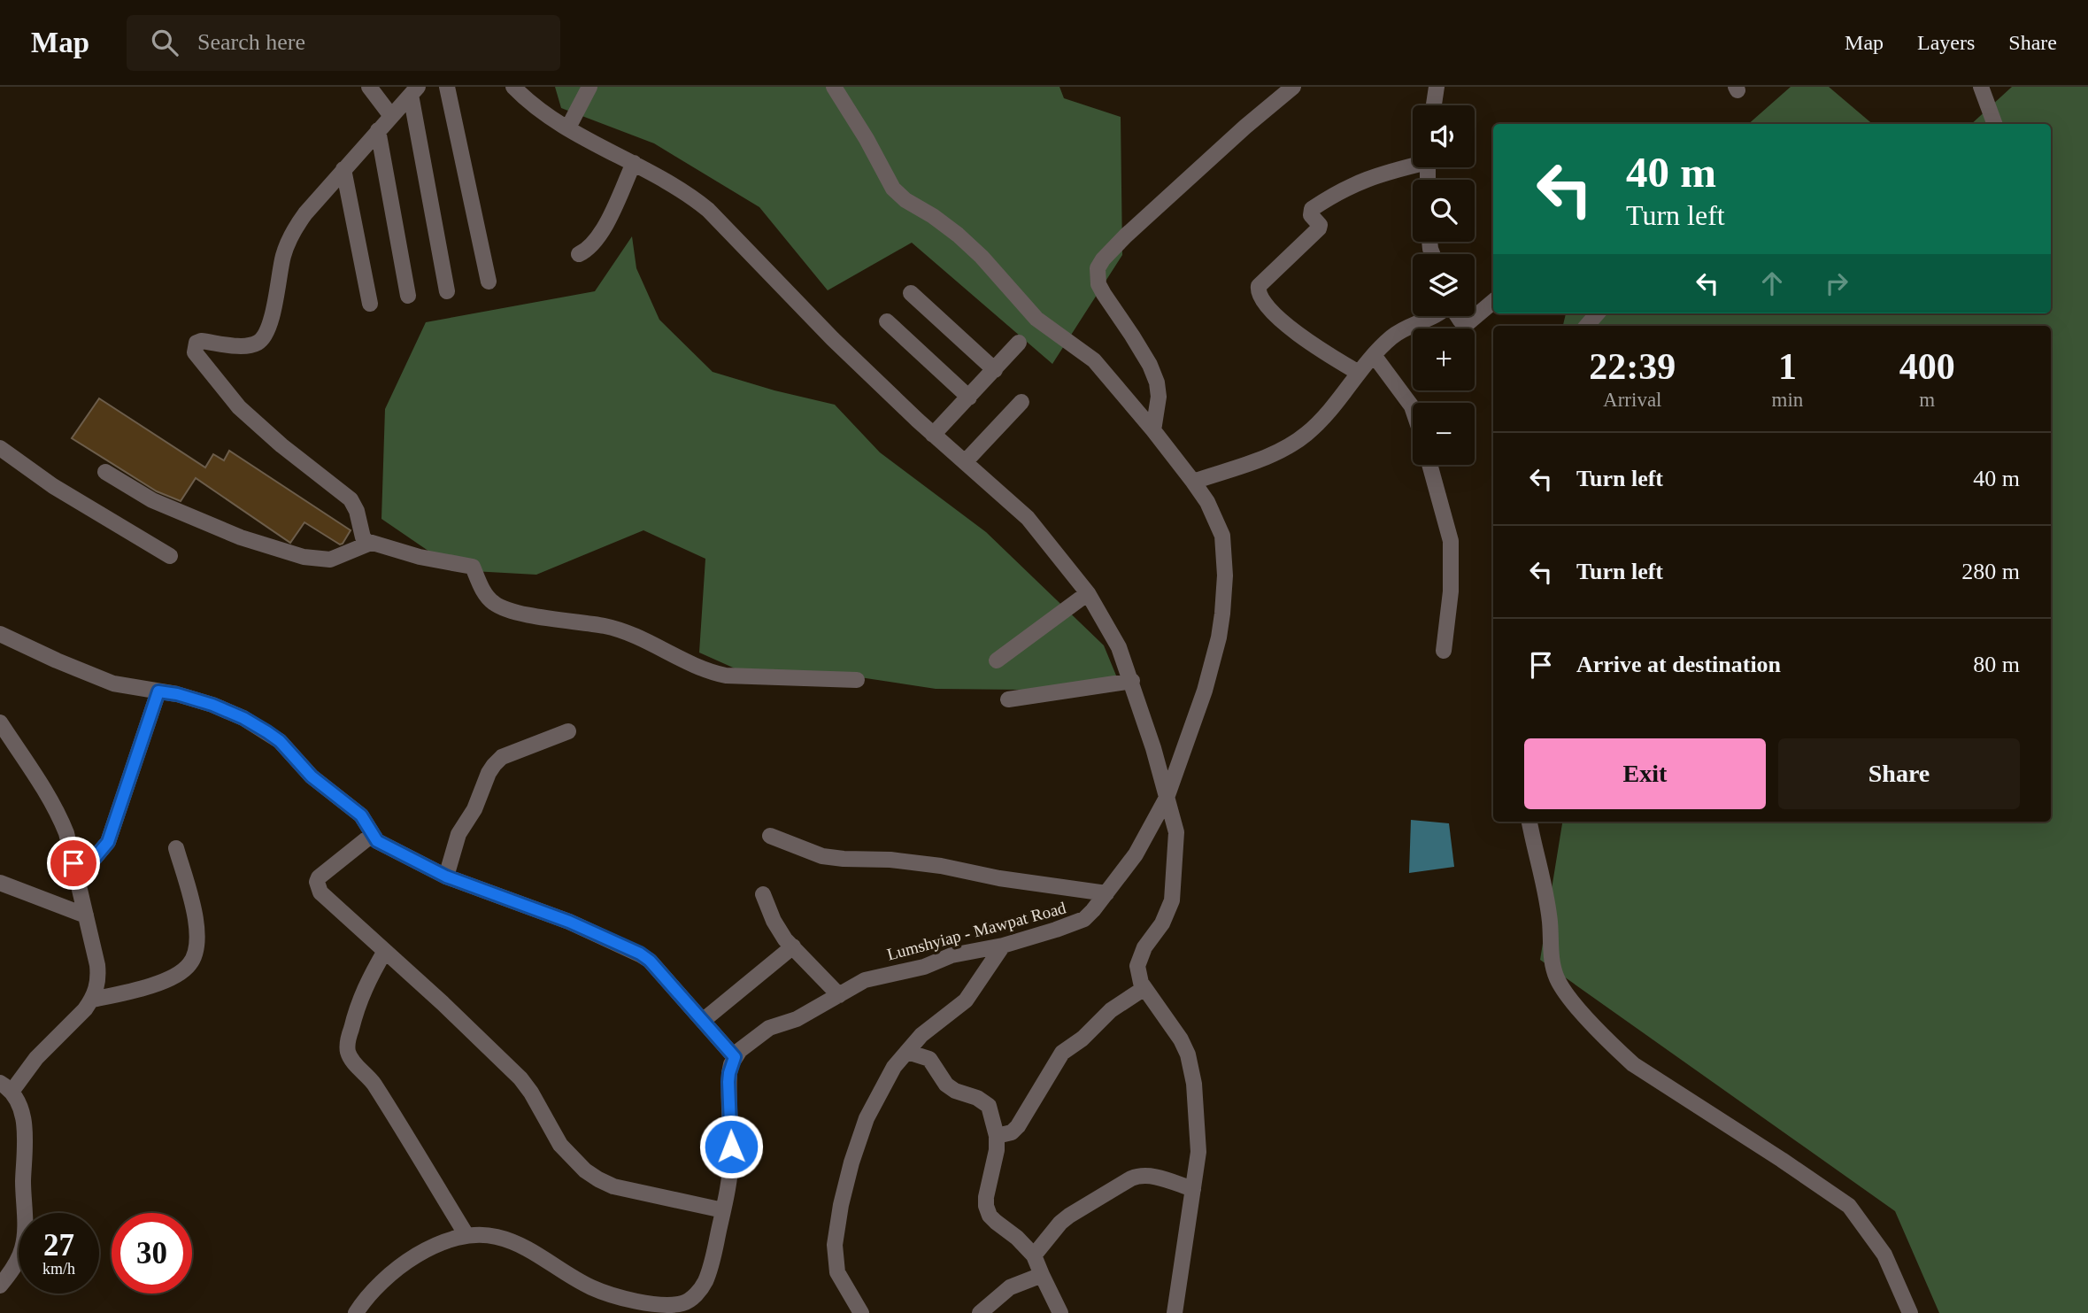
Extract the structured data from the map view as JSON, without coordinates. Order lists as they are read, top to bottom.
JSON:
{
  "streets": {
    "street": ["Lumshyiap - Mawpat Road"]
  },
  "page": {
    "header": "Map",
    "search": "Search here",
    "nav": ["Map", "Layers", "Share"],
    "map_buttons": ["+", "−"],
    "turn": ["40 m", "Turn left"],
    "eta": [
      "22:39",
      "Arrival",
      "1",
      "min",
      "400",
      "m"
    ],
    "list": [
      {
        "name": "Turn left",
        "value": "40 m"
      },
      {
        "name": "Turn left",
        "value": "280 m"
      },
      {
        "name": "Arrive at destination",
        "value": "80 m"
      }
    ],
    "buttons": ["Exit", "Share"],
    "speed": "27 km/h",
    "limit": "30"
  }
}
